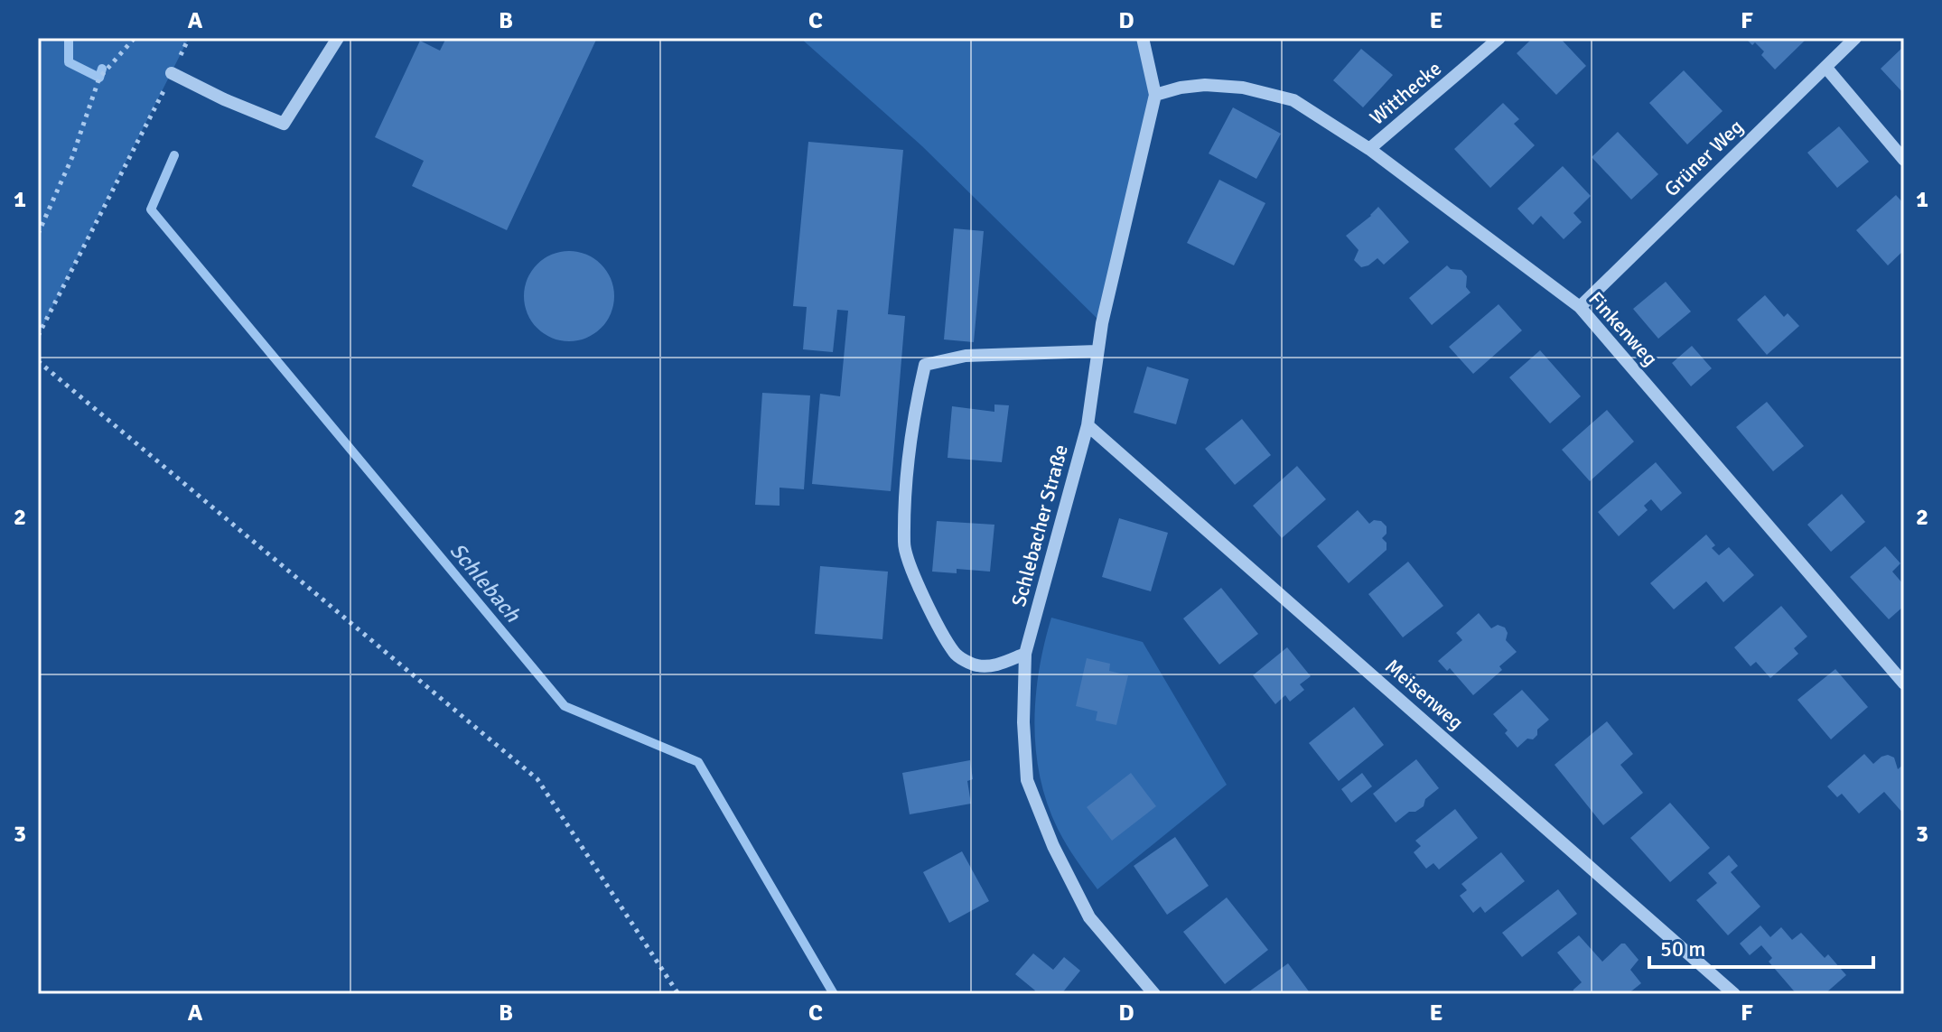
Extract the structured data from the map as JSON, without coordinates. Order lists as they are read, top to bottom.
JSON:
{
  "streets": {
    "street": [
      "Witthecke",
      "Grüner Weg",
      "Finkenweg",
      "Schlebacher Straße",
      "Meisenweg"
    ]
  },
  "crossings": [
    ["Witthecke", "Finkenweg"],
    ["Grüner Weg", "Finkenweg"],
    ["Finkenweg", "Schlebacher Straße"],
    ["Schlebacher Straße", "Meisenweg"]
  ],
  "water": ["Schlebach"],
  "scale_bar": "50 m",
  "grid": {
    "columns": [
      "A",
      "B",
      "C",
      "D",
      "E",
      "F"
    ],
    "rows": ["1", "2", "3"]
  }
}
